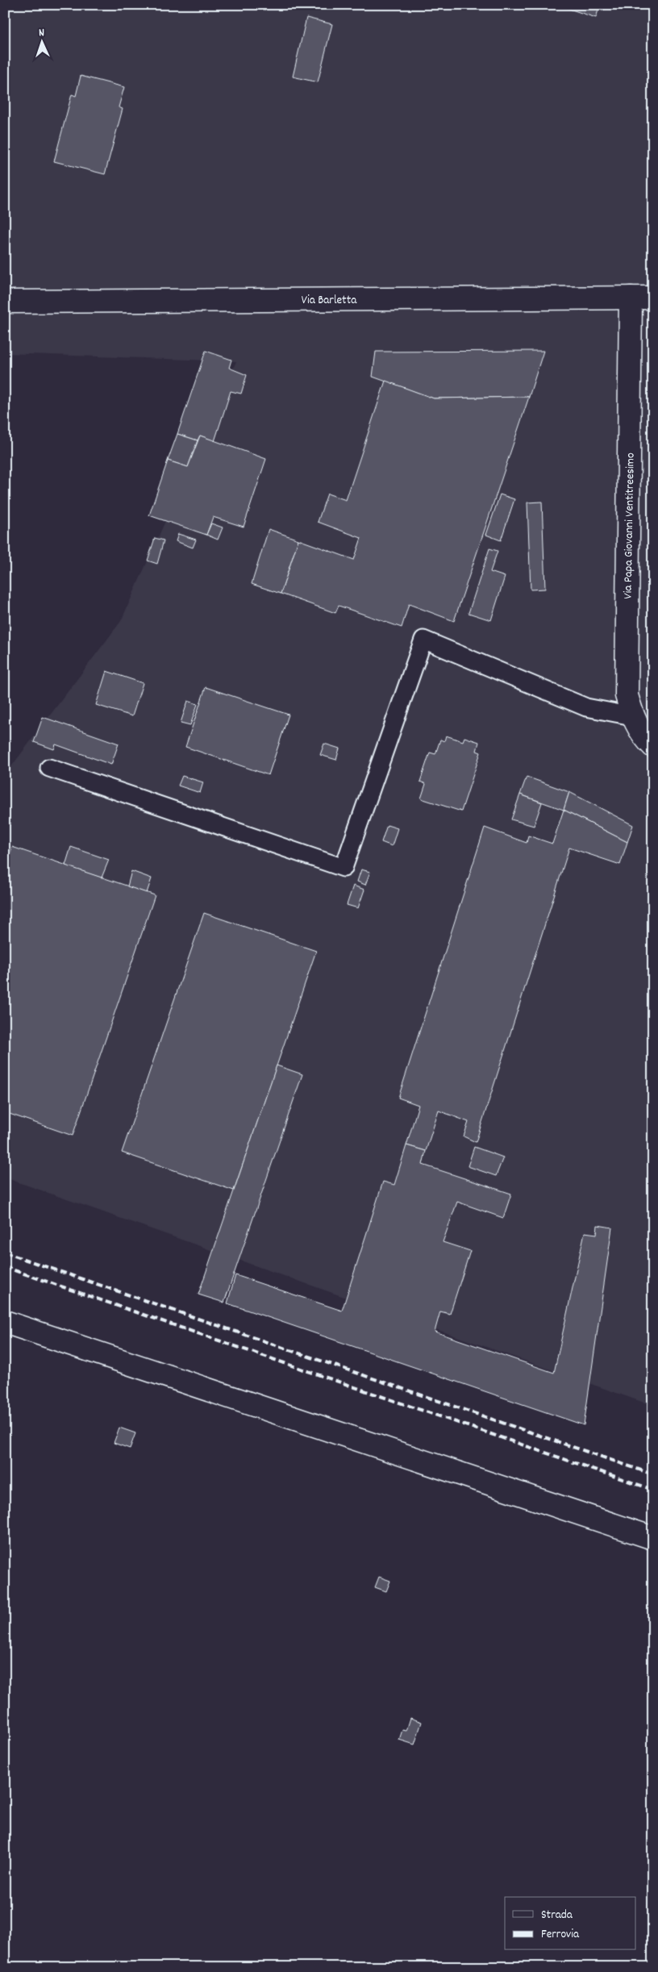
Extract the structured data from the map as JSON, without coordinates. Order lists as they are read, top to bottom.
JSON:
{
  "streets": {
    "street": ["Via Barletta", "Via Papa Giovanni Ventitreesimo"]
  },
  "crossings": [
    ["Via Barletta", "Via Papa Giovanni Ventitreesimo"]
  ],
  "legend": ["Strada", "Ferrovia"],
  "north": "top"
}
